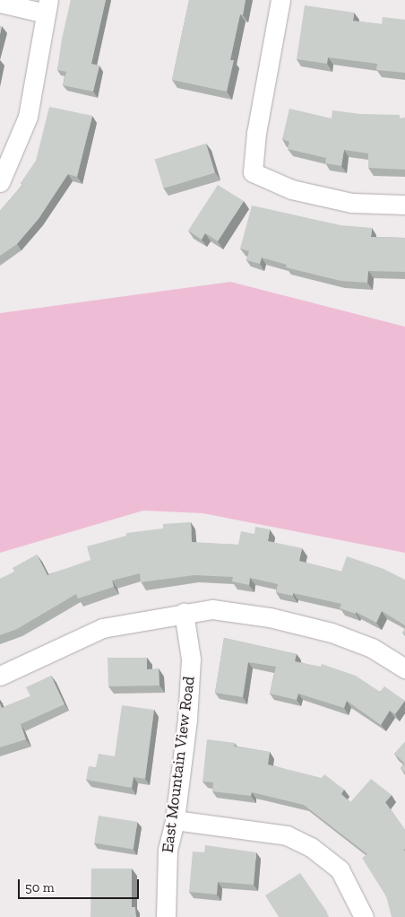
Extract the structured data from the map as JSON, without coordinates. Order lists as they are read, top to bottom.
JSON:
{
  "streets": {
    "street": ["East Mountain View Road"]
  },
  "scale_bar": "50 m"
}
